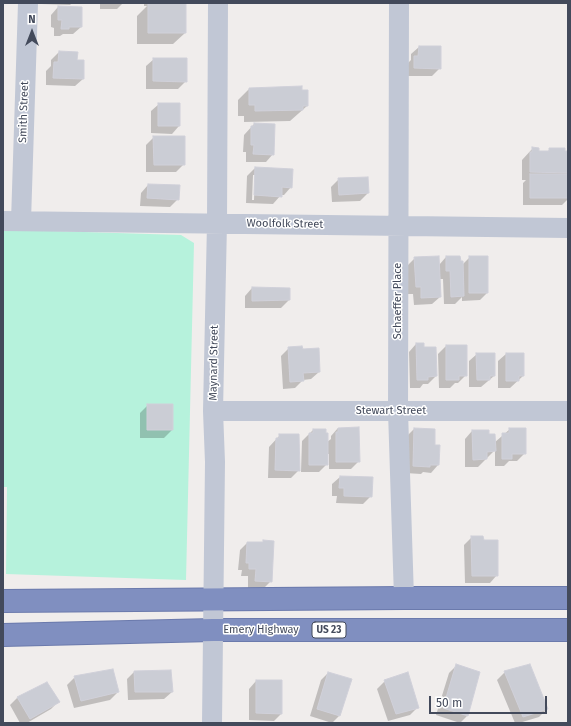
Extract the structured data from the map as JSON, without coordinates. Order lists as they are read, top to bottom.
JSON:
{
  "streets": {
    "highway": ["Emery Highway", "US 23"],
    "street": [
      "Smith Street",
      "Woolfolk Street",
      "Schaeffer Place",
      "Maynard Street",
      "Stewart Street"
    ]
  },
  "crossings": [
    ["Smith Street", "Woolfolk Street"],
    ["Woolfolk Street", "Schaeffer Place"],
    ["Woolfolk Street", "Maynard Street"],
    ["Schaeffer Place", "Stewart Street"],
    ["Maynard Street", "Stewart Street"],
    ["Maynard Street", "Emery Highway"]
  ],
  "scale_bar": "50 m",
  "north": "top"
}
